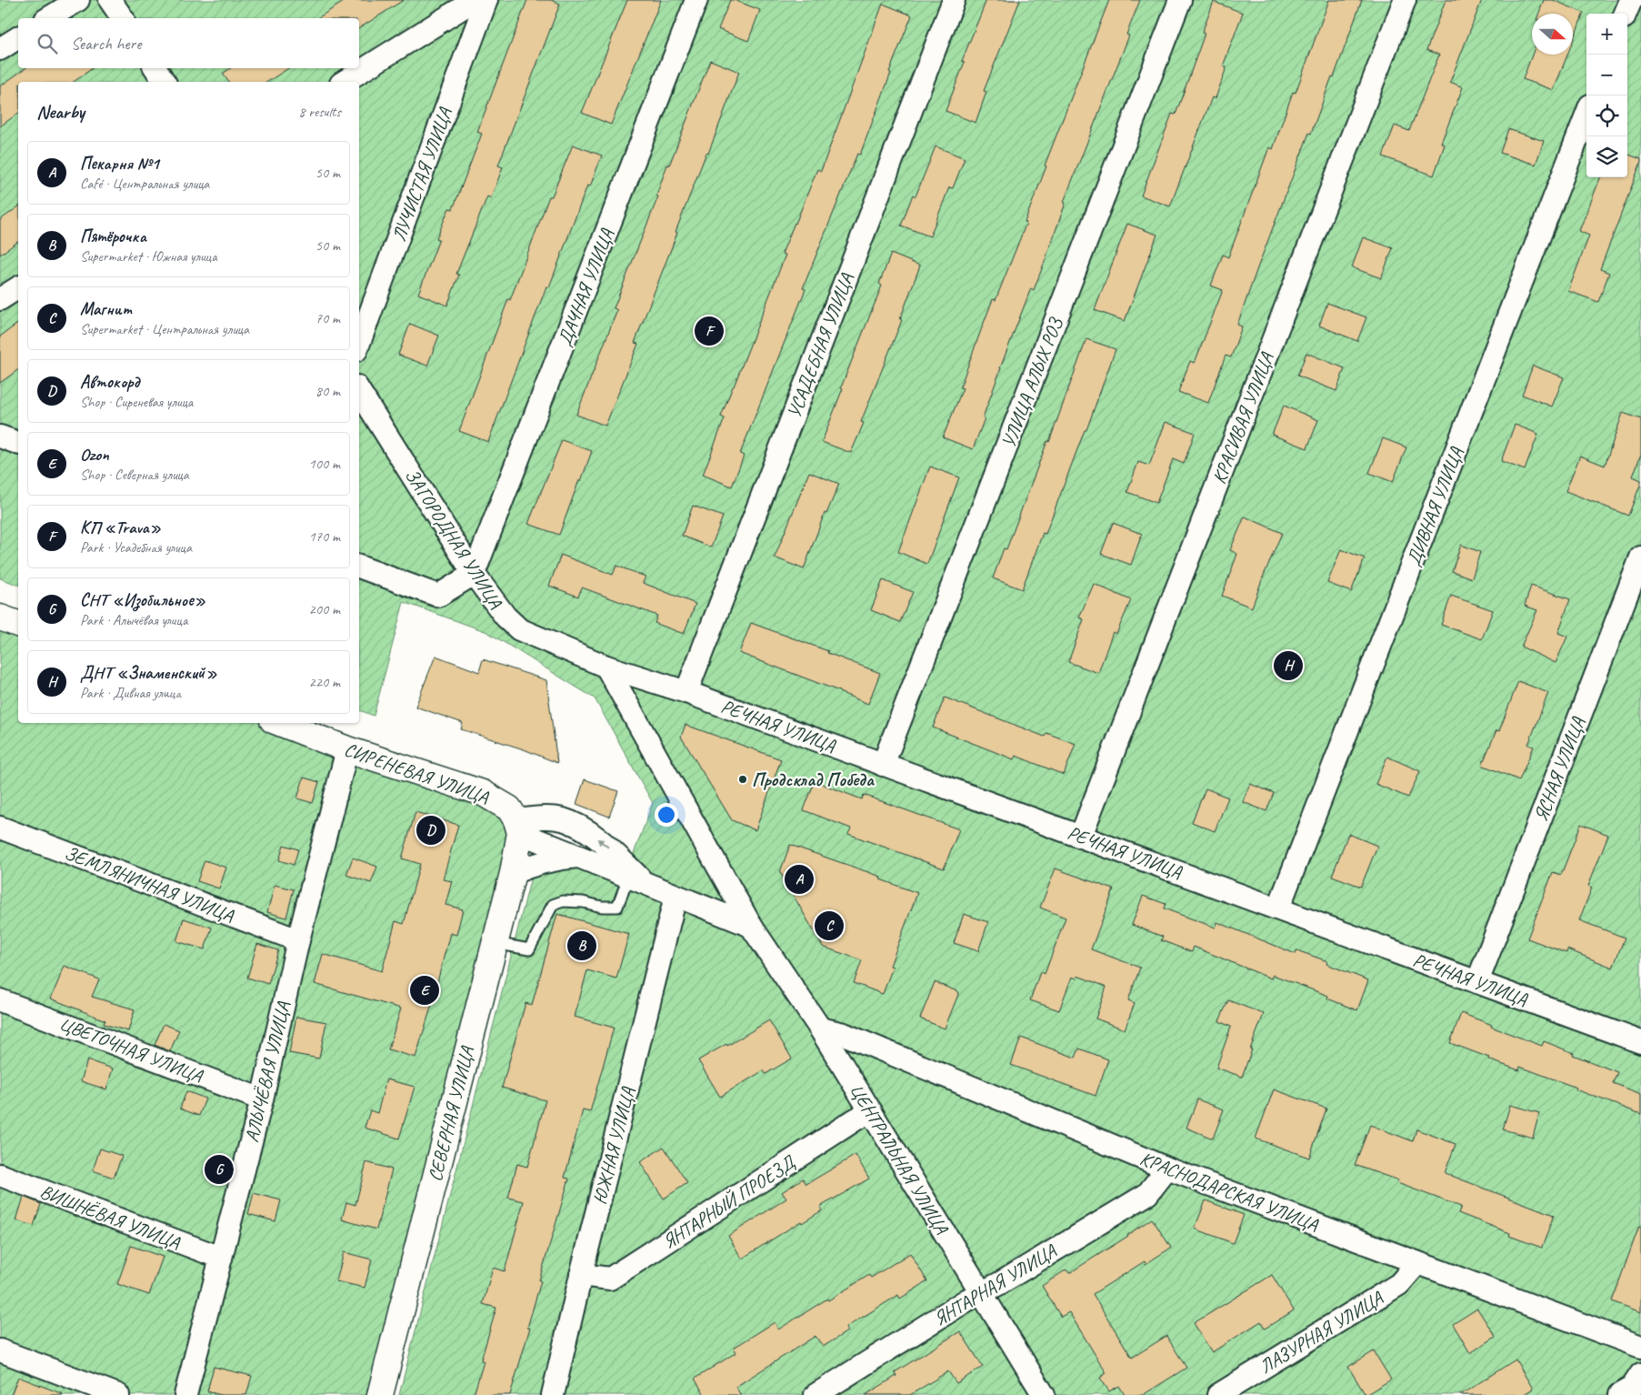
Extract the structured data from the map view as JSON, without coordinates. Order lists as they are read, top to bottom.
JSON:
{
  "streets": {
    "street": [
      "ЛУЧИСТАЯ УЛИЦА",
      "ДАЧНАЯ УЛИЦА",
      "УСАДЕБНАЯ УЛИЦА",
      "УЛИЦА АЛЫХ РОЗ",
      "КРАСИВАЯ УЛИЦА",
      "ДИВНАЯ УЛИЦА",
      "ЗАГОРОДНАЯ УЛИЦА",
      "РЕЧНАЯ УЛИЦА",
      "ЯСНАЯ УЛИЦА",
      "СИРЕНЕВАЯ УЛИЦА",
      "ЗЕМЛЯНИЧНАЯ УЛИЦА",
      "ЦВЕТОЧНАЯ УЛИЦА",
      "АЛЫЧЁВАЯ УЛИЦА",
      "СЕВЕРНАЯ УЛИЦА",
      "ЮЖНАЯ УЛИЦА",
      "ЦЕНТРАЛЬНАЯ УЛИЦА",
      "КРАСНОДАРСКАЯ УЛИЦА",
      "ЯНТАРНЫЙ ПРОЕЗД",
      "ВИШНЁВАЯ УЛИЦА",
      "ЯНТАРНАЯ УЛИЦА",
      "ЛАЗУРНАЯ УЛИЦА"
    ]
  },
  "crossings": [
    ["ДАЧНАЯ УЛИЦА", "ЗАГОРОДНАЯ УЛИЦА"],
    ["УСАДЕБНАЯ УЛИЦА", "РЕЧНАЯ УЛИЦА"],
    ["УЛИЦА АЛЫХ РОЗ", "РЕЧНАЯ УЛИЦА"],
    ["КРАСИВАЯ УЛИЦА", "РЕЧНАЯ УЛИЦА"],
    ["ДИВНАЯ УЛИЦА", "РЕЧНАЯ УЛИЦА"],
    ["ЗАГОРОДНАЯ УЛИЦА", "РЕЧНАЯ УЛИЦА"],
    ["ЗАГОРОДНАЯ УЛИЦА", "ЦЕНТРАЛЬНАЯ УЛИЦА"],
    ["РЕЧНАЯ УЛИЦА", "ЯСНАЯ УЛИЦА"],
    ["РЕЧНАЯ УЛИЦА", "ЦЕНТРАЛЬНАЯ УЛИЦА"],
    ["СИРЕНЕВАЯ УЛИЦА", "АЛЫЧЁВАЯ УЛИЦА"],
    ["СИРЕНЕВАЯ УЛИЦА", "СЕВЕРНАЯ УЛИЦА"],
    ["ЗЕМЛЯНИЧНАЯ УЛИЦА", "АЛЫЧЁВАЯ УЛИЦА"],
    ["ЦВЕТОЧНАЯ УЛИЦА", "АЛЫЧЁВАЯ УЛИЦА"],
    ["АЛЫЧЁВАЯ УЛИЦА", "ВИШНЁВАЯ УЛИЦА"],
    ["ЮЖНАЯ УЛИЦА", "ЯНТАРНЫЙ ПРОЕЗД"],
    ["ЦЕНТРАЛЬНАЯ УЛИЦА", "КРАСНОДАРСКАЯ УЛИЦА"],
    ["ЦЕНТРАЛЬНАЯ УЛИЦА", "ЯНТАРНЫЙ ПРОЕЗД"],
    ["ЦЕНТРАЛЬНАЯ УЛИЦА", "ЯНТАРНАЯ УЛИЦА"],
    ["КРАСНОДАРСКАЯ УЛИЦА", "ЯНТАРНАЯ УЛИЦА"],
    ["КРАСНОДАРСКАЯ УЛИЦА", "ЛАЗУРНАЯ УЛИЦА"]
  ],
  "places": ["Продсклад Победа"],
  "north": "right",
  "page": {
    "map_buttons": ["+", "−"],
    "search": "Search here",
    "heading": ["Nearby", "8 results"],
    "list": [
      {
        "mark": "A",
        "name": "Пекарня №1",
        "note": "Café · Центральная улица",
        "value": "50 m"
      },
      {
        "mark": "B",
        "name": "Пятёрочка",
        "note": "Supermarket · Южная улица",
        "value": "50 m"
      },
      {
        "mark": "C",
        "name": "Магнит",
        "note": "Supermarket · Центральная улица",
        "value": "70 m"
      },
      {
        "mark": "D",
        "name": "Автокорд",
        "note": "Shop · Сиреневая улица",
        "value": "80 m"
      },
      {
        "mark": "E",
        "name": "Ozon",
        "note": "Shop · Северная улица",
        "value": "100 m"
      },
      {
        "mark": "F",
        "name": "КП «Trava»",
        "note": "Park · Усадебная улица",
        "value": "170 m"
      },
      {
        "mark": "G",
        "name": "СНТ «Изобильное»",
        "note": "Park · Алычёвая улица",
        "value": "200 m"
      },
      {
        "mark": "H",
        "name": "ДНТ «Знаменский»",
        "note": "Park · Дивная улица",
        "value": "220 m"
      }
    ],
    "pins": [
      "F",
      "H",
      "D",
      "A",
      "C",
      "B",
      "E",
      "G"
    ]
  }
}
